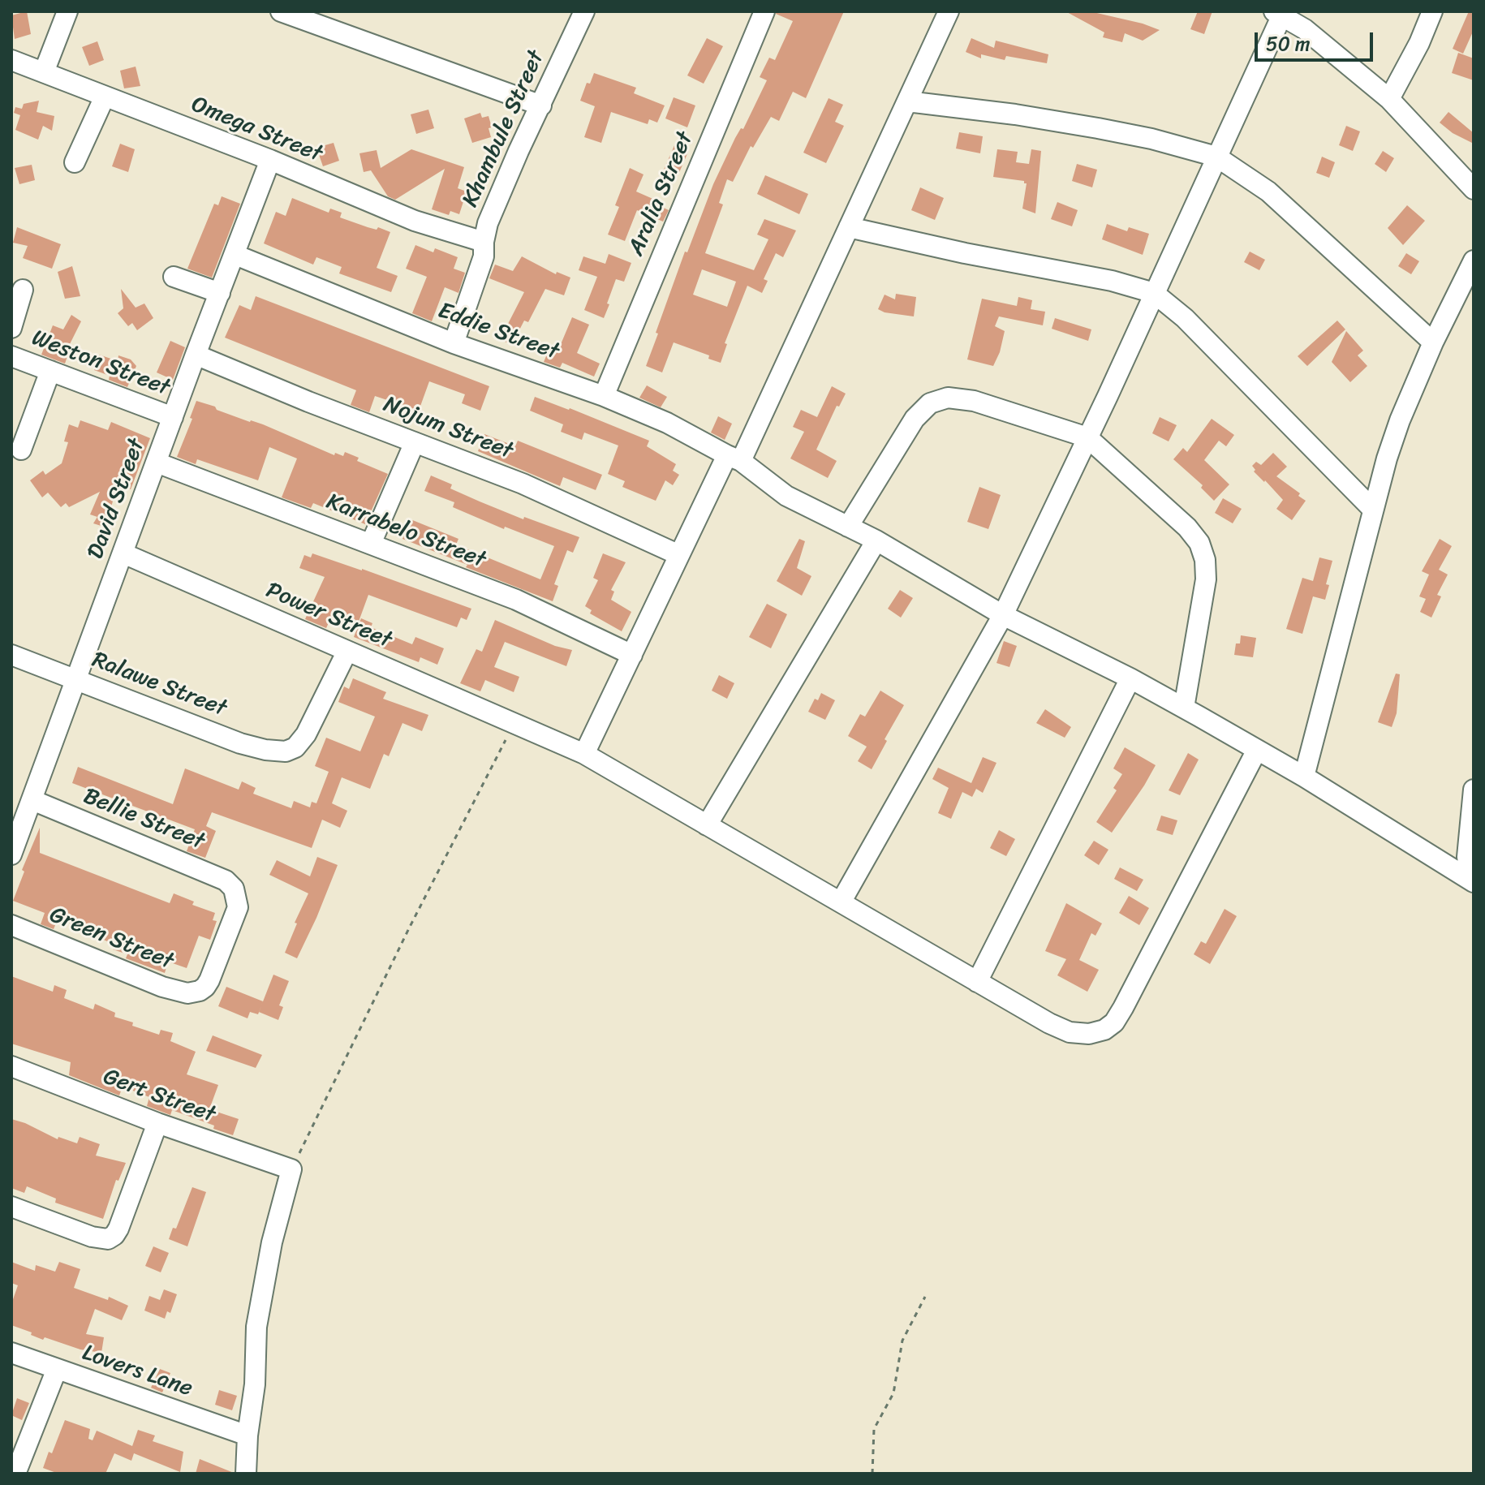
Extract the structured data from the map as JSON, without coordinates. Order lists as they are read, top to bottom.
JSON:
{
  "streets": {
    "street": [
      "Khambule Street",
      "Omega Street",
      "Aralia Street",
      "Eddie Street",
      "Weston Street",
      "Nojum Street",
      "David Street",
      "Karrabelo Street",
      "Power Street",
      "Ralawe Street",
      "Bellie Street",
      "Green Street",
      "Gert Street",
      "Lovers Lane"
    ]
  },
  "crossings": [
    ["Khambule Street", "Omega Street"],
    ["Khambule Street", "Eddie Street"],
    ["Omega Street", "David Street"],
    ["Aralia Street", "Eddie Street"],
    ["Eddie Street", "David Street"],
    ["Eddie Street", "Power Street"],
    ["Weston Street", "David Street"],
    ["Nojum Street", "David Street"],
    ["David Street", "Karrabelo Street"],
    ["David Street", "Power Street"],
    ["David Street", "Ralawe Street"],
    ["David Street", "Bellie Street"],
    ["Power Street", "Ralawe Street"],
    ["Bellie Street", "Green Street"]
  ],
  "scale_bar": "50 m"
}
